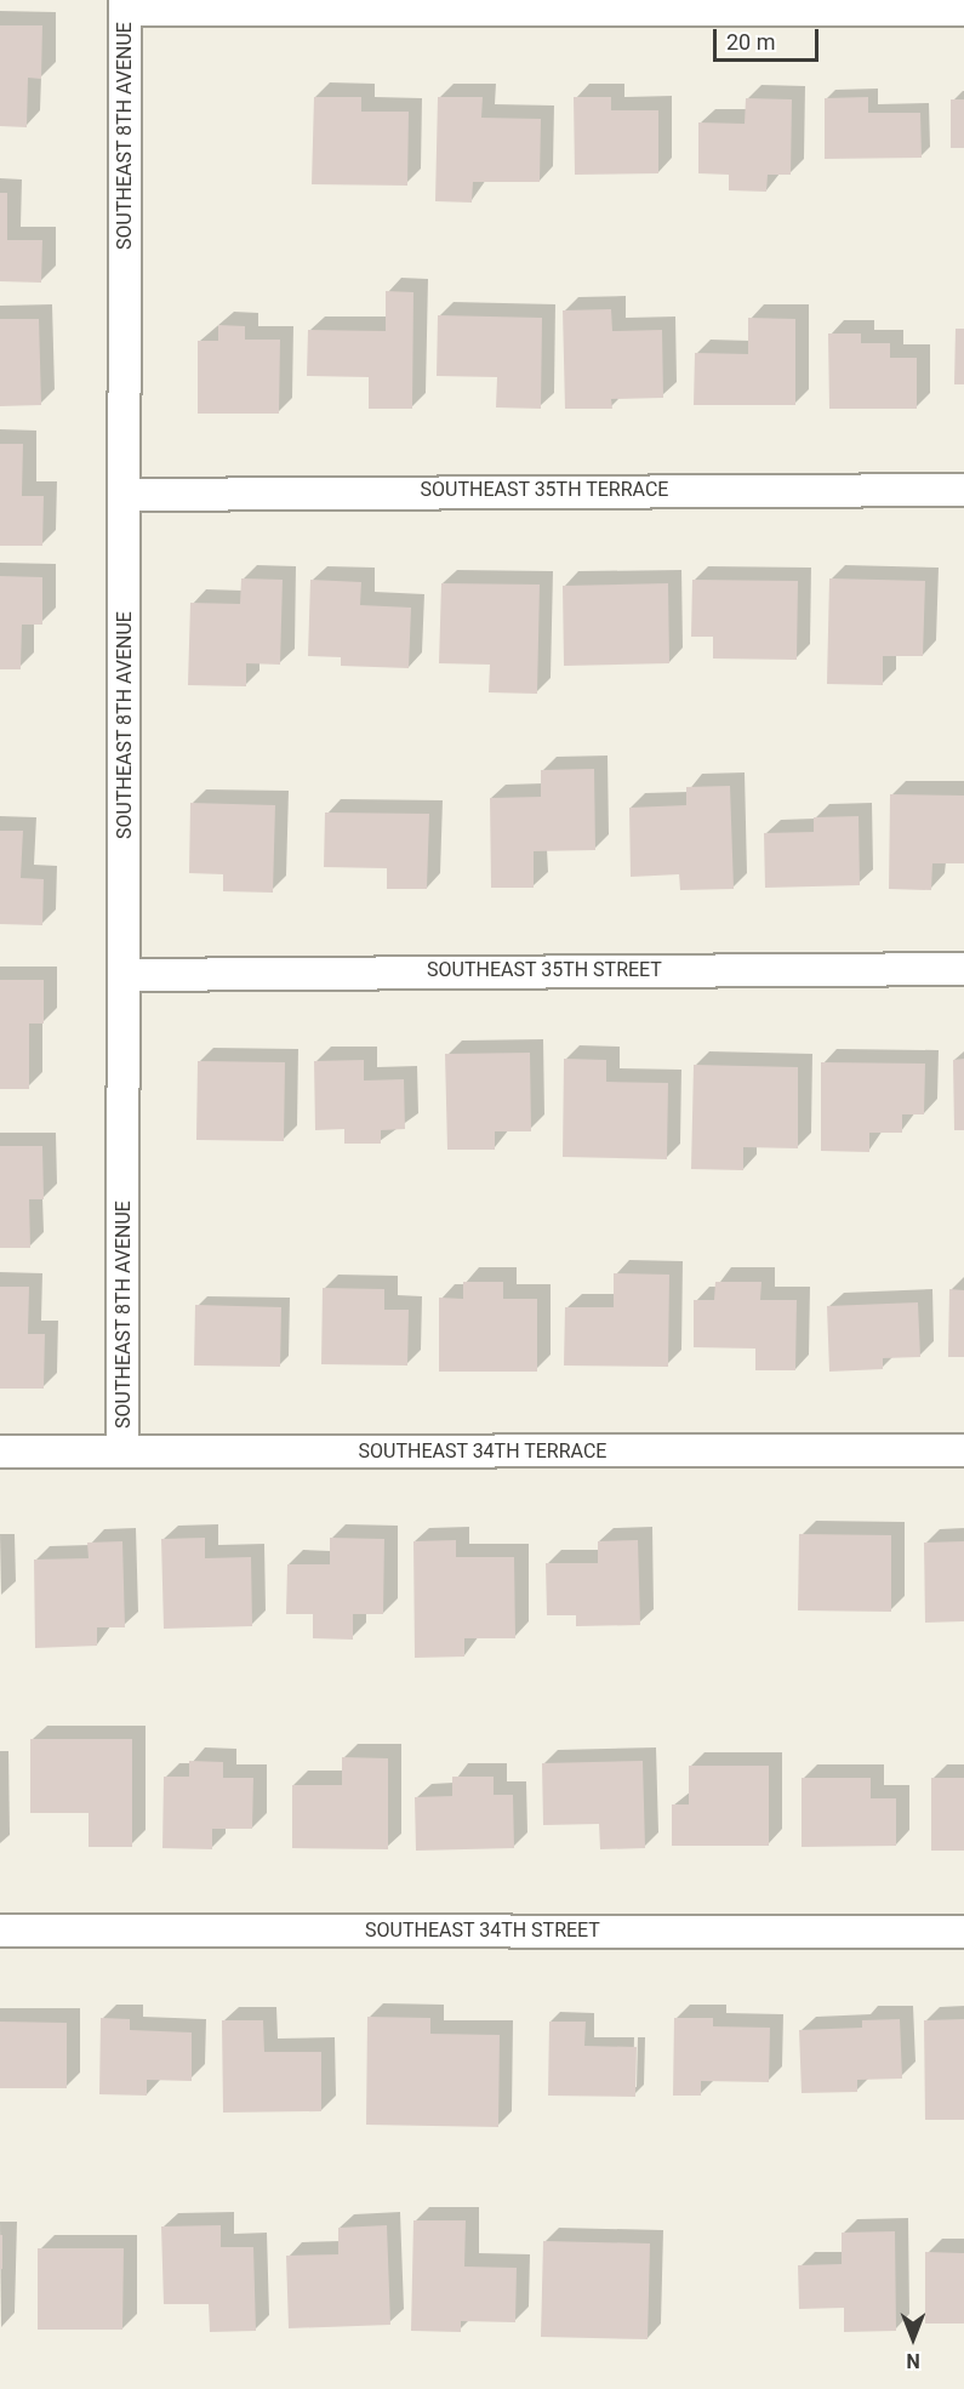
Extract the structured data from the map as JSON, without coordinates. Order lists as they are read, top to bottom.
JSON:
{
  "streets": {
    "street": [
      "SOUTHEAST 8TH AVENUE",
      "SOUTHEAST 35TH TERRACE",
      "SOUTHEAST 35TH STREET",
      "SOUTHEAST 34TH TERRACE",
      "SOUTHEAST 34TH STREET"
    ]
  },
  "crossings": [
    ["SOUTHEAST 8TH AVENUE", "SOUTHEAST 35TH TERRACE"],
    ["SOUTHEAST 8TH AVENUE", "SOUTHEAST 35TH STREET"],
    ["SOUTHEAST 8TH AVENUE", "SOUTHEAST 34TH TERRACE"]
  ],
  "scale_bar": "20 m",
  "north": "bottom"
}
